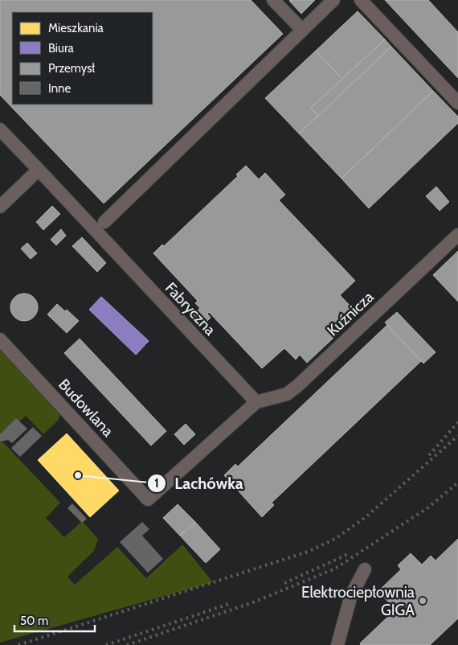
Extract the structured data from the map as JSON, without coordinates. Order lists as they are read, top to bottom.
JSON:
{
  "streets": {
    "street": ["Fabryczna", "Kuźnicza", "Budowlana"]
  },
  "crossings": [
    ["Fabryczna", "Kuźnicza"],
    ["Fabryczna", "Budowlana"],
    ["Kuźnicza", "Budowlana"]
  ],
  "places": ["Lachówka", "Elektrociepłownia GIGA"],
  "legend": [
    "Mieszkania",
    "Biura",
    "Przemysł",
    "Inne"
  ],
  "scale_bar": "50 m"
}
